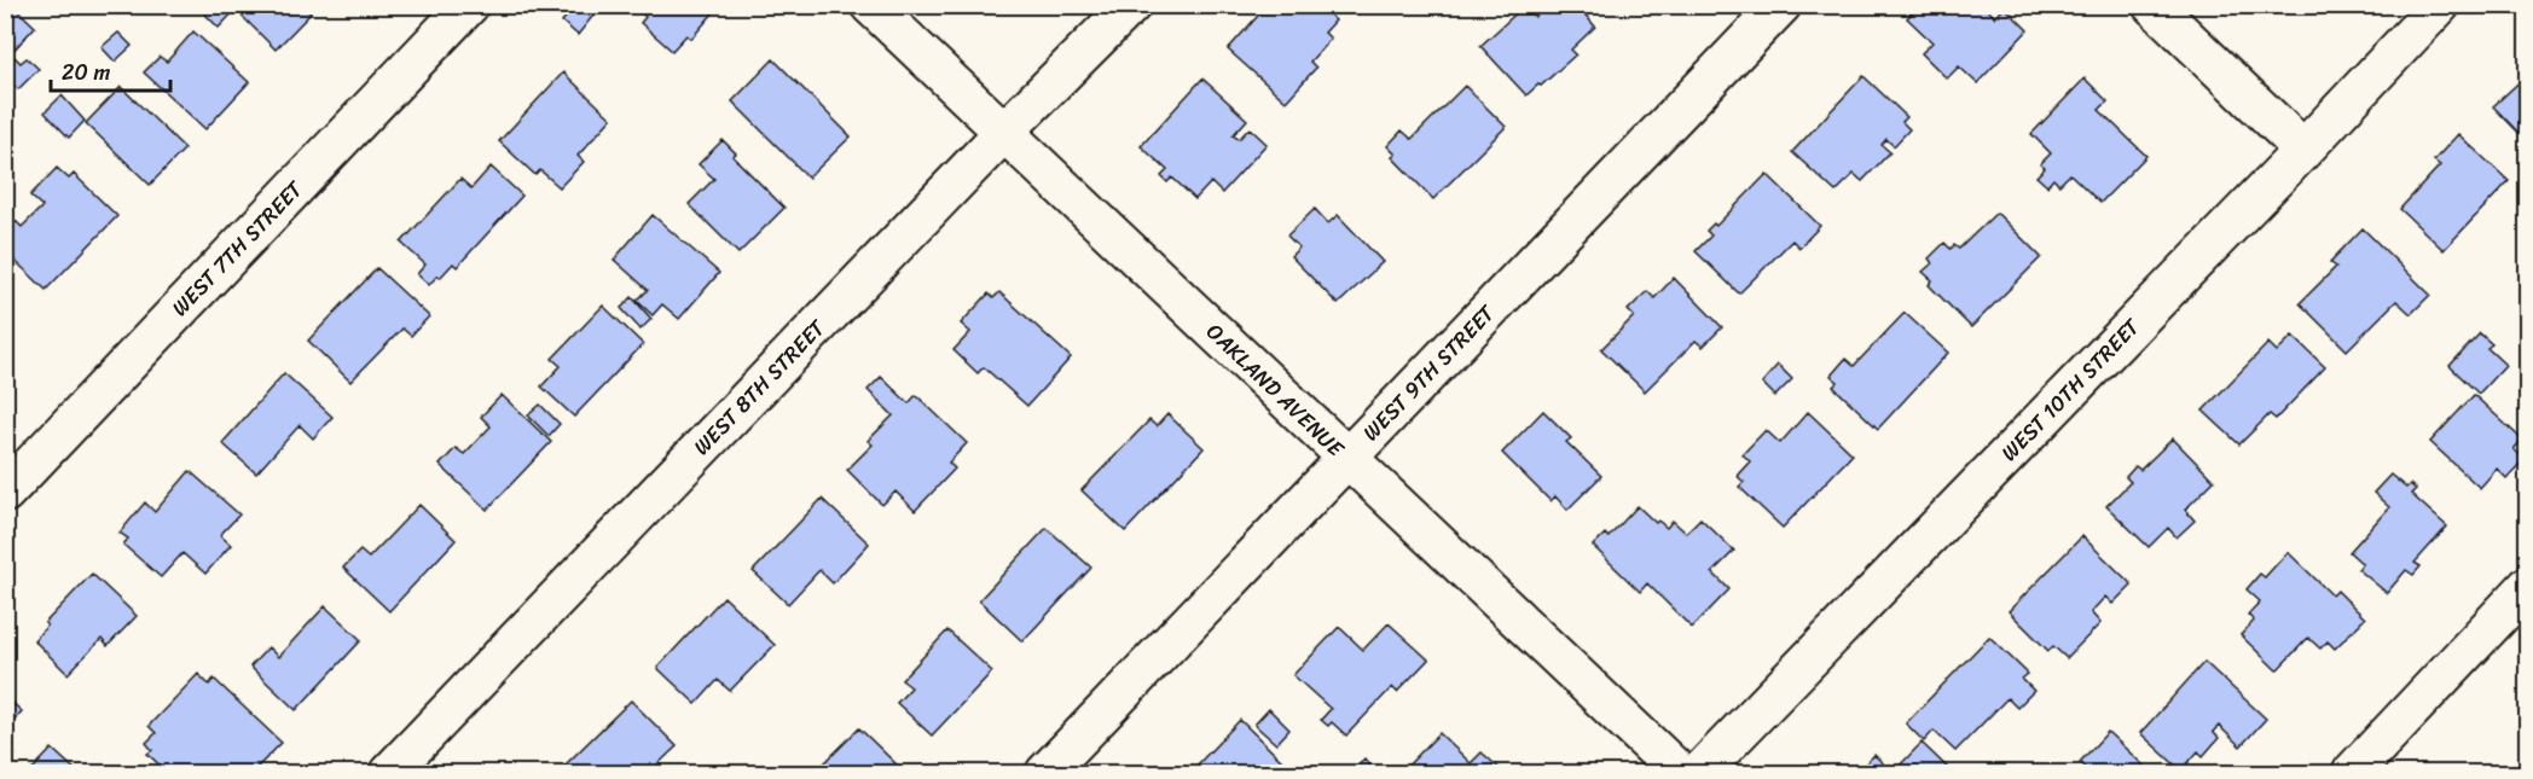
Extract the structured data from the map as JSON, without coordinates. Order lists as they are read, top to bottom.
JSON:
{
  "streets": {
    "street": [
      "WEST 7TH STREET",
      "WEST 9TH STREET",
      "WEST 8TH STREET",
      "OAKLAND AVENUE",
      "WEST 10TH STREET"
    ]
  },
  "crossings": [
    ["WEST 9TH STREET", "OAKLAND AVENUE"],
    ["WEST 8TH STREET", "OAKLAND AVENUE"]
  ],
  "scale_bar": "20 m"
}
